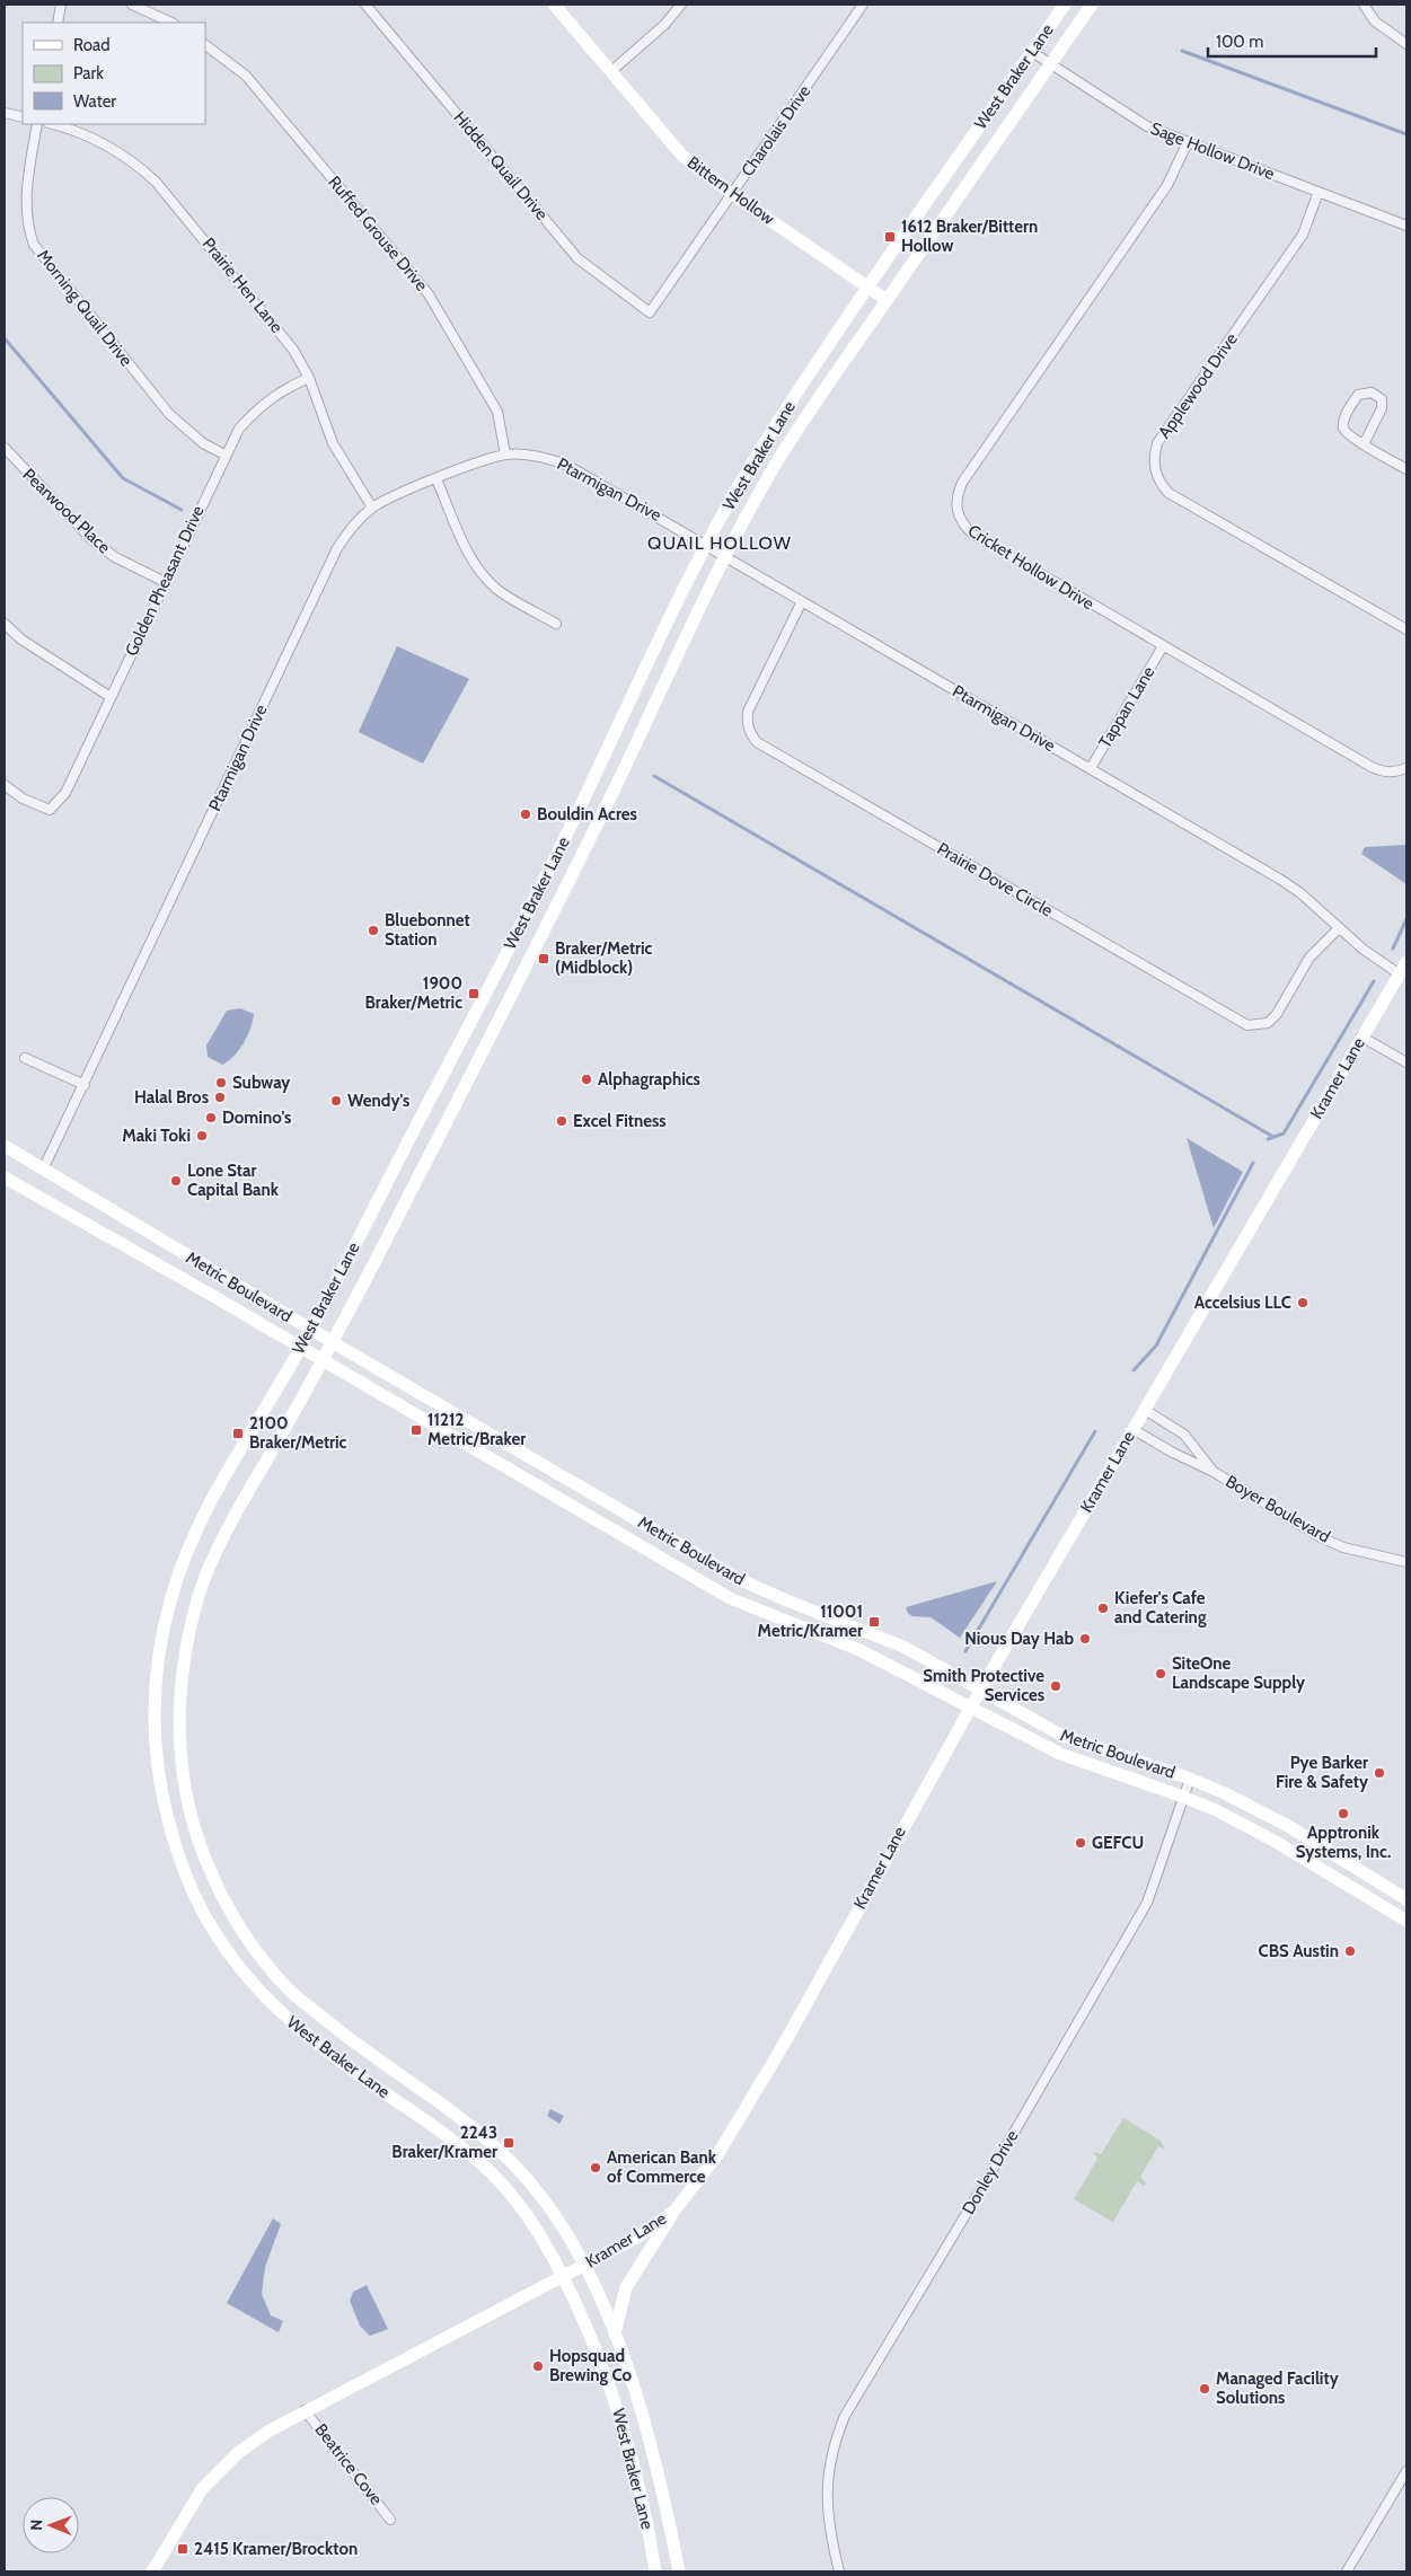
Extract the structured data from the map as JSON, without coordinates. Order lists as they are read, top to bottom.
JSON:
{
  "streets": {
    "main road": [
      "West Braker Lane",
      "Bittern Hollow",
      "Kramer Lane",
      "Metric Boulevard"
    ],
    "street": [
      "Charolais Drive",
      "Sage Hollow Drive",
      "Hidden Quail Drive",
      "Ruffed Grouse Drive",
      "Prairie Hen Lane",
      "Morning Quail Drive",
      "Applewood Drive",
      "Ptarmigan Drive",
      "Pearwood Place",
      "Cricket Hollow Drive",
      "Golden Pheasant Drive",
      "Tappan Lane",
      "Prairie Dove Circle",
      "Boyer Boulevard",
      "Donley Drive",
      "Beatrice Cove"
    ]
  },
  "crossings": [
    ["West Braker Lane", "Sage Hollow Drive"],
    ["West Braker Lane", "Bittern Hollow"],
    ["West Braker Lane", "Ptarmigan Drive"],
    ["West Braker Lane", "Kramer Lane"],
    ["West Braker Lane", "Metric Boulevard"],
    ["Charolais Drive", "Hidden Quail Drive"],
    ["Charolais Drive", "Bittern Hollow"],
    ["Sage Hollow Drive", "Applewood Drive"],
    ["Sage Hollow Drive", "Cricket Hollow Drive"],
    ["Ruffed Grouse Drive", "Ptarmigan Drive"],
    ["Prairie Hen Lane", "Ptarmigan Drive"],
    ["Prairie Hen Lane", "Golden Pheasant Drive"],
    ["Morning Quail Drive", "Golden Pheasant Drive"],
    ["Ptarmigan Drive", "Tappan Lane"],
    ["Ptarmigan Drive", "Prairie Dove Circle"],
    ["Ptarmigan Drive", "Kramer Lane"],
    ["Ptarmigan Drive", "Metric Boulevard"],
    ["Pearwood Place", "Golden Pheasant Drive"],
    ["Cricket Hollow Drive", "Tappan Lane"],
    ["Kramer Lane", "Metric Boulevard"],
    ["Kramer Lane", "Boyer Boulevard"],
    ["Kramer Lane", "Beatrice Cove"],
    ["Metric Boulevard", "Donley Drive"]
  ],
  "districts": ["QUAIL HOLLOW"],
  "places": {
    "transit": [
      "1612 Braker/Bittern Hollow",
      "Braker/Metric (Midblock)",
      "1900 Braker/Metric",
      "11212 Metric/Braker",
      "2100 Braker/Metric",
      "11001 Metric/Kramer",
      "2243 Braker/Kramer",
      "2415 Kramer/Brockton"
    ],
    "other": [
      "Bouldin Acres",
      "Bluebonnet Station",
      "Alphagraphics",
      "Subway",
      "Halal Bros",
      "Wendy's",
      "Domino's",
      "Excel Fitness",
      "Maki Toki",
      "Lone Star Capital Bank",
      "Accelsius LLC",
      "Kiefer's Cafe and Catering",
      "Nious Day Hab",
      "SiteOne Landscape Supply",
      "Smith Protective Services",
      "Pye Barker Fire & Safety",
      "Apptronik Systems, Inc.",
      "GEFCU",
      "CBS Austin",
      "American Bank of Commerce",
      "Hopsquad Brewing Co",
      "Managed Facility Solutions"
    ]
  },
  "legend": ["Road", "Park", "Water"],
  "scale_bar": "100 m",
  "north": "left"
}
